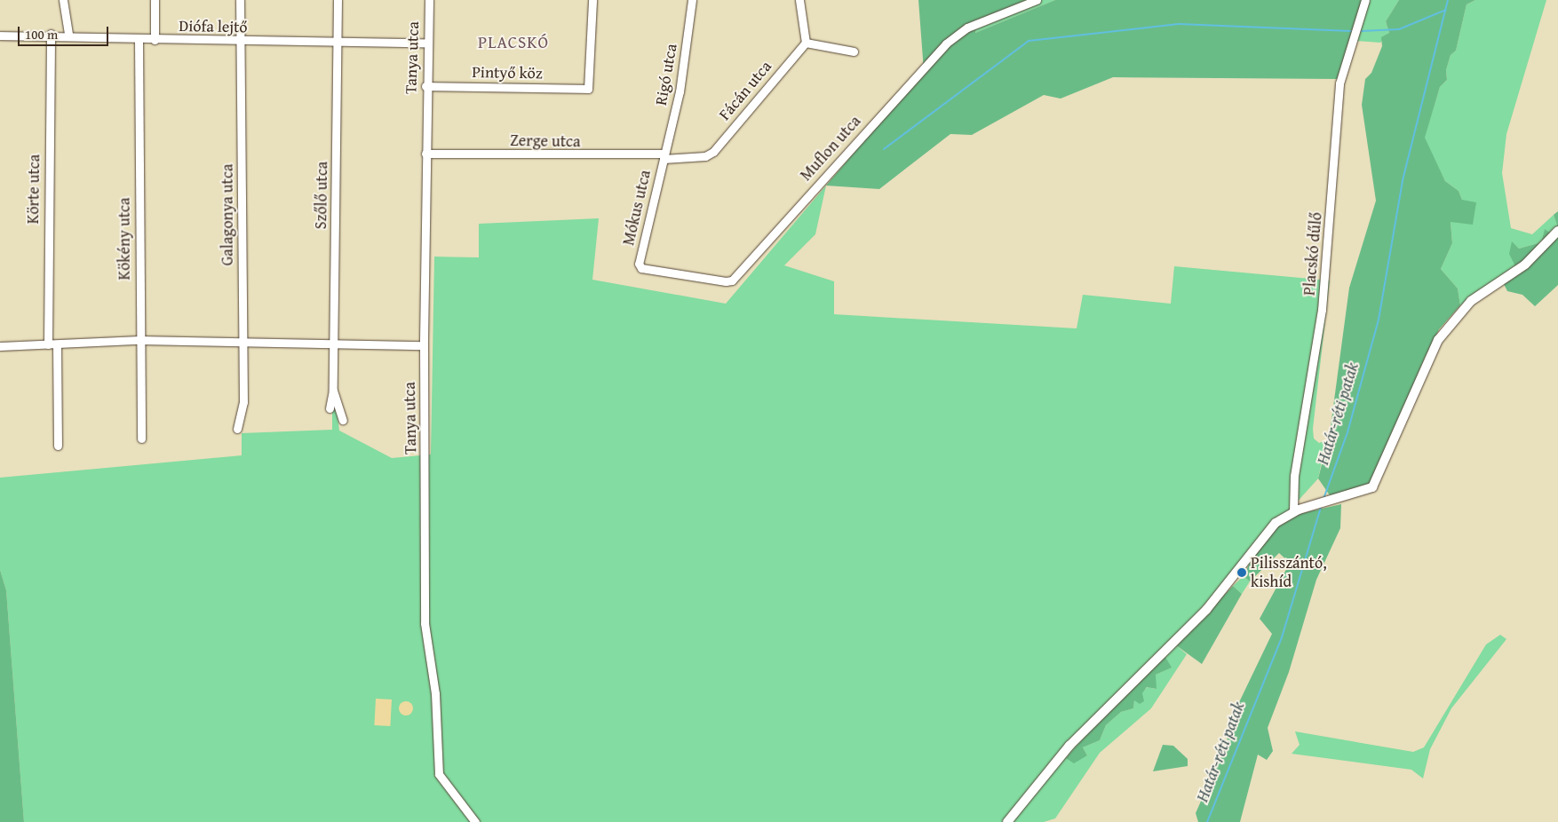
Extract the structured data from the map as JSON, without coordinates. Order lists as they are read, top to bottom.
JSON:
{
  "streets": {
    "street": [
      "Diófa lejtő",
      "Tanya utca",
      "Pintyő köz",
      "Rigó utca",
      "Fácán utca",
      "Zerge utca",
      "Muflon utca",
      "Körte utca",
      "Szőlő utca",
      "Mókus utca",
      "Galagonya utca",
      "Kökény utca",
      "Placskó dűlő"
    ]
  },
  "crossings": [
    ["Diófa lejtő", "Tanya utca"],
    ["Diófa lejtő", "Körte utca"],
    ["Diófa lejtő", "Szőlő utca"],
    ["Diófa lejtő", "Galagonya utca"],
    ["Diófa lejtő", "Kökény utca"],
    ["Tanya utca", "Pintyő köz"],
    ["Tanya utca", "Zerge utca"],
    ["Rigó utca", "Fácán utca"],
    ["Rigó utca", "Zerge utca"],
    ["Rigó utca", "Mókus utca"],
    ["Fácán utca", "Zerge utca"],
    ["Fácán utca", "Mókus utca"],
    ["Zerge utca", "Mókus utca"],
    ["Muflon utca", "Mókus utca"]
  ],
  "districts": ["PLACSKÓ"],
  "water": ["Határ-réti patak"],
  "places": ["Pilisszántó, kishíd"],
  "scale_bar": "100 m"
}
